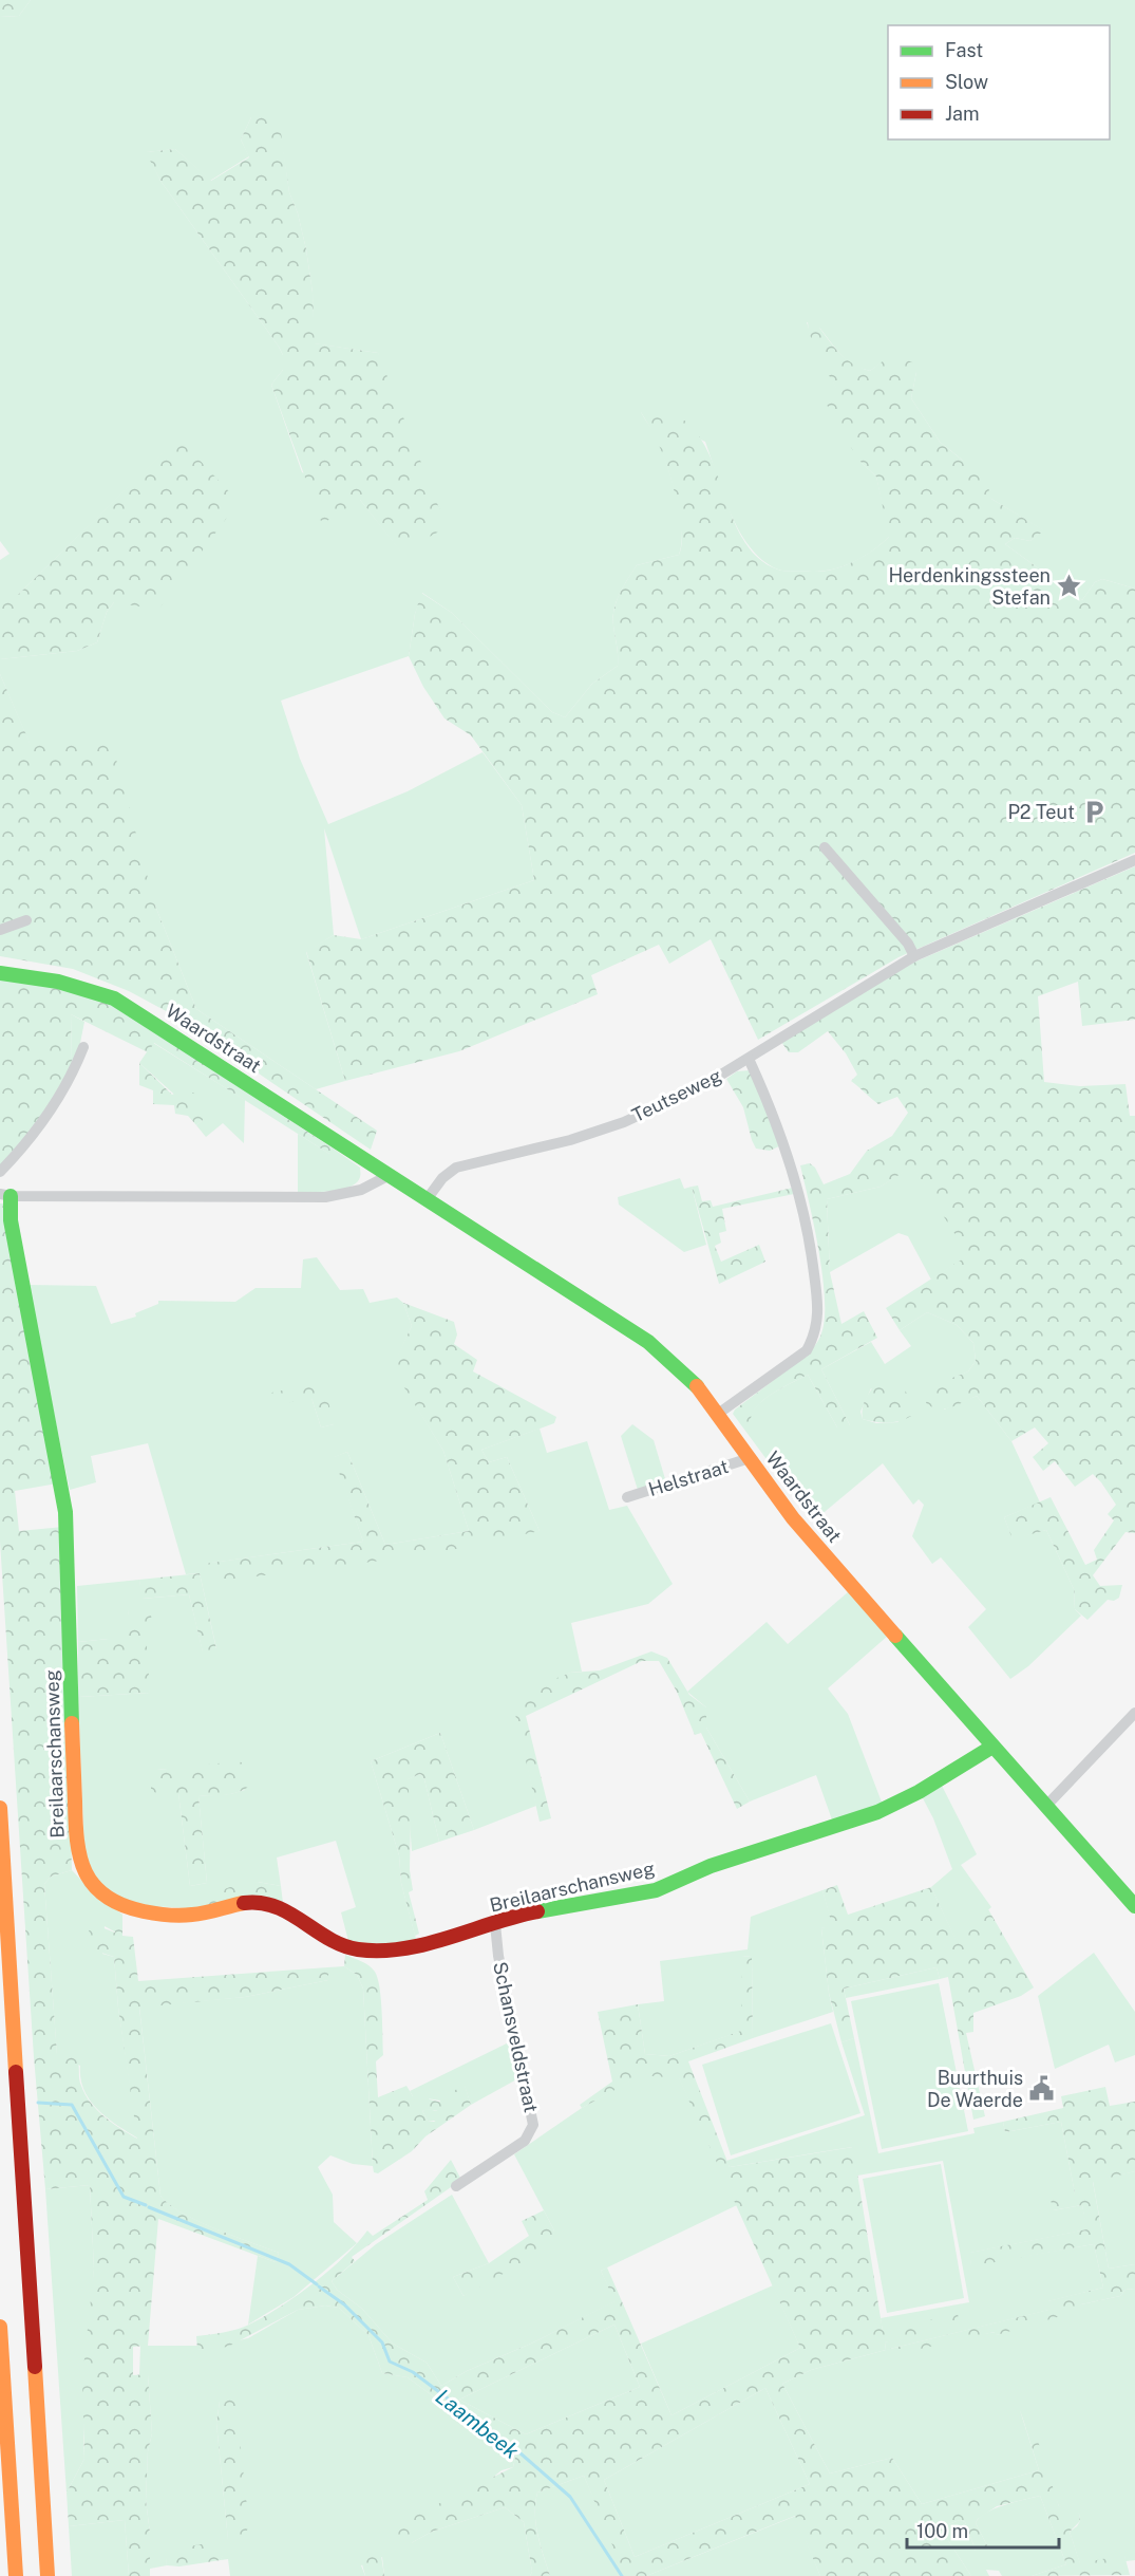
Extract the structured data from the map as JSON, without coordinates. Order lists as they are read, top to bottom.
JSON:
{
  "streets": {
    "main road": ["Waardstraat", "Breilaarschansweg"],
    "street": ["Teutseweg", "Helstraat", "Schansveldstraat"]
  },
  "crossings": [
    ["Waardstraat", "Teutseweg"],
    ["Waardstraat", "Helstraat"],
    ["Waardstraat", "Breilaarschansweg"],
    ["Breilaarschansweg", "Schansveldstraat"]
  ],
  "water": ["Laambeek"],
  "places": {
    "place": ["Herdenkingssteen Stefan"],
    "parking": ["P2 Teut"],
    "public building": ["Buurthuis De Waerde"]
  },
  "legend": ["Fast", "Slow", "Jam"],
  "scale_bar": "100 m"
}
